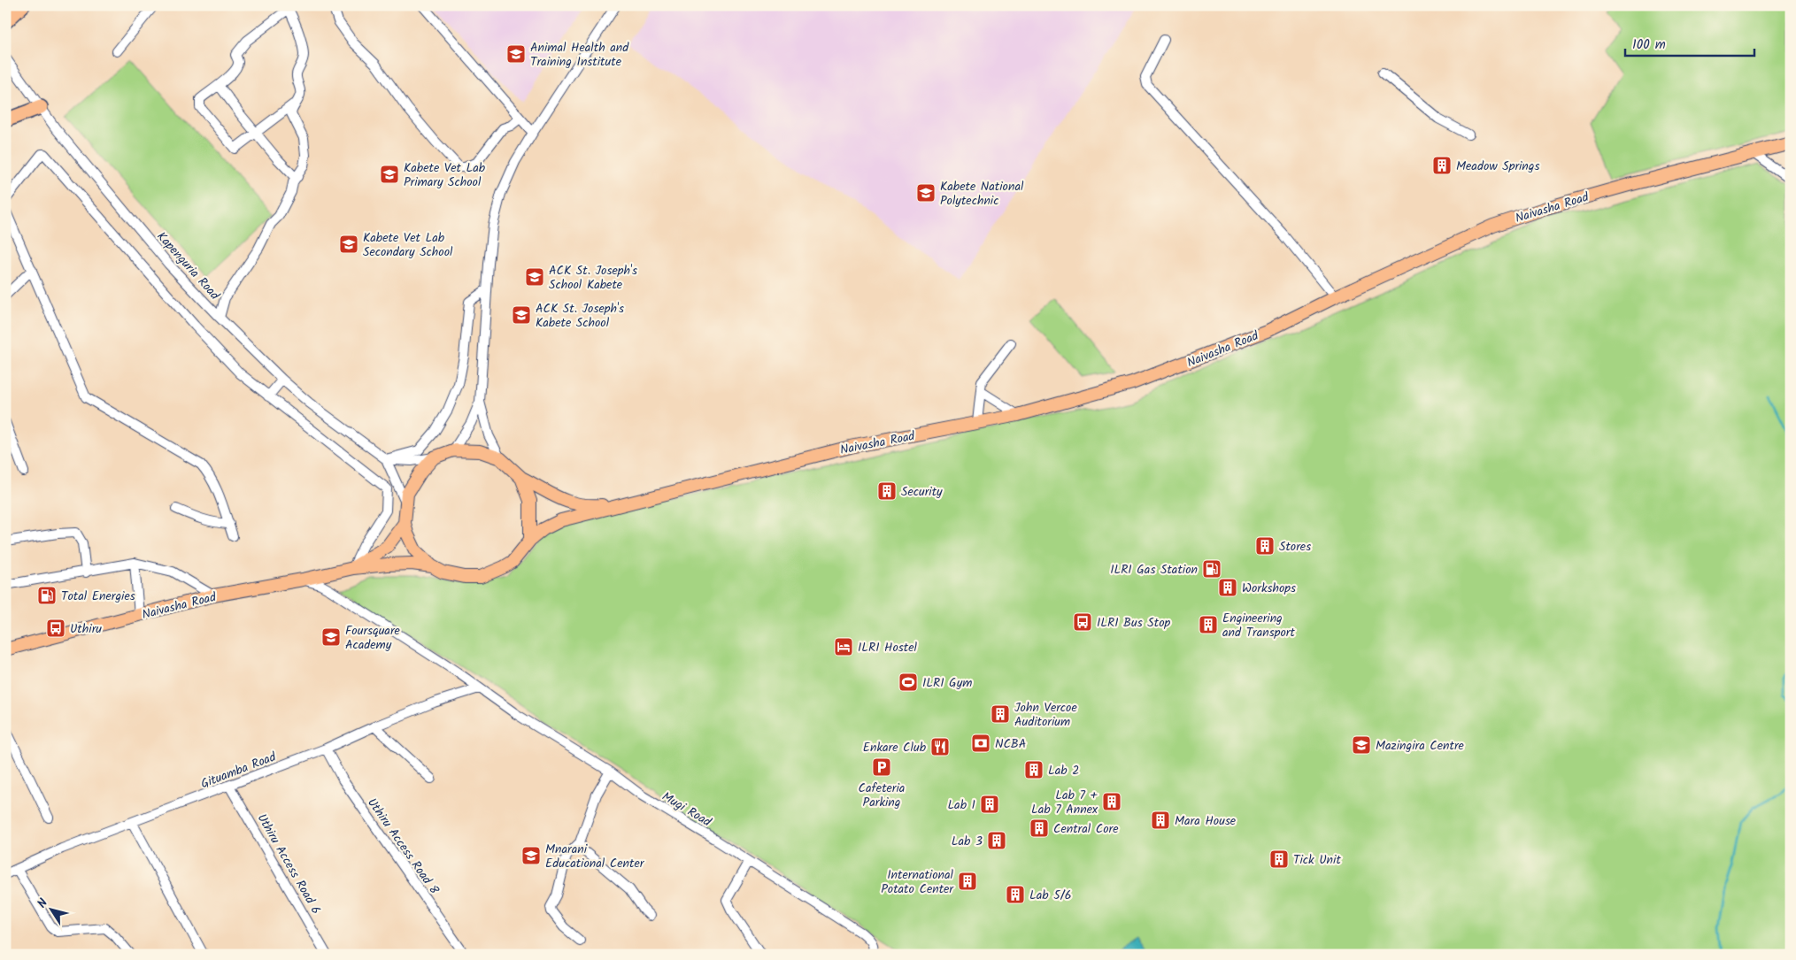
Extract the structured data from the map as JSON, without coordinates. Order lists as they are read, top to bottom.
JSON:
{
  "streets": {
    "main road": ["Naivasha Road"],
    "street": [
      "Kapenguria Road",
      "Gituamba Road",
      "Mugi Road",
      "Uthiru Access Road 8",
      "Uthiru Access Road 6"
    ]
  },
  "crossings": [
    ["Naivasha Road", "Kapenguria Road"],
    ["Naivasha Road", "Mugi Road"],
    ["Gituamba Road", "Mugi Road"],
    ["Gituamba Road", "Uthiru Access Road 8"],
    ["Gituamba Road", "Uthiru Access Road 6"]
  ],
  "places": {
    "school or university": [
      "Animal Health and Training Institute",
      "Kabete Vet Lab Primary School",
      "Kabete National Polytechnic",
      "Kabete Vet Lab Secondary School",
      "ACK St. Joseph's School Kabete",
      "ACK St. Joseph's Kabete School",
      "Foursquare Academy",
      "Mazingira Centre",
      "Mnarani Educational Center"
    ],
    "building": [
      "Meadow Springs",
      "Security",
      "Stores",
      "Workshops",
      "Engineering and Transport",
      "John Vercoe Auditorium",
      "Lab 2",
      "Lab 7 + Lab 7 Annex",
      "Lab 1",
      "Mara House",
      "Central Core",
      "Lab 3",
      "Tick Unit",
      "International Potato Center",
      "Lab 5/6"
    ],
    "fuel station": ["ILRI Gas Station", "Total Energies"],
    "bus stop": ["ILRI Bus Stop", "Uthiru"],
    "hotel": ["ILRI Hostel"],
    "sports": ["ILRI Gym"],
    "bank": ["NCBA"],
    "restaurant": ["Enkare Club"],
    "parking": ["Cafeteria Parking"]
  },
  "scale_bar": "100 m",
  "north": "top left"
}
